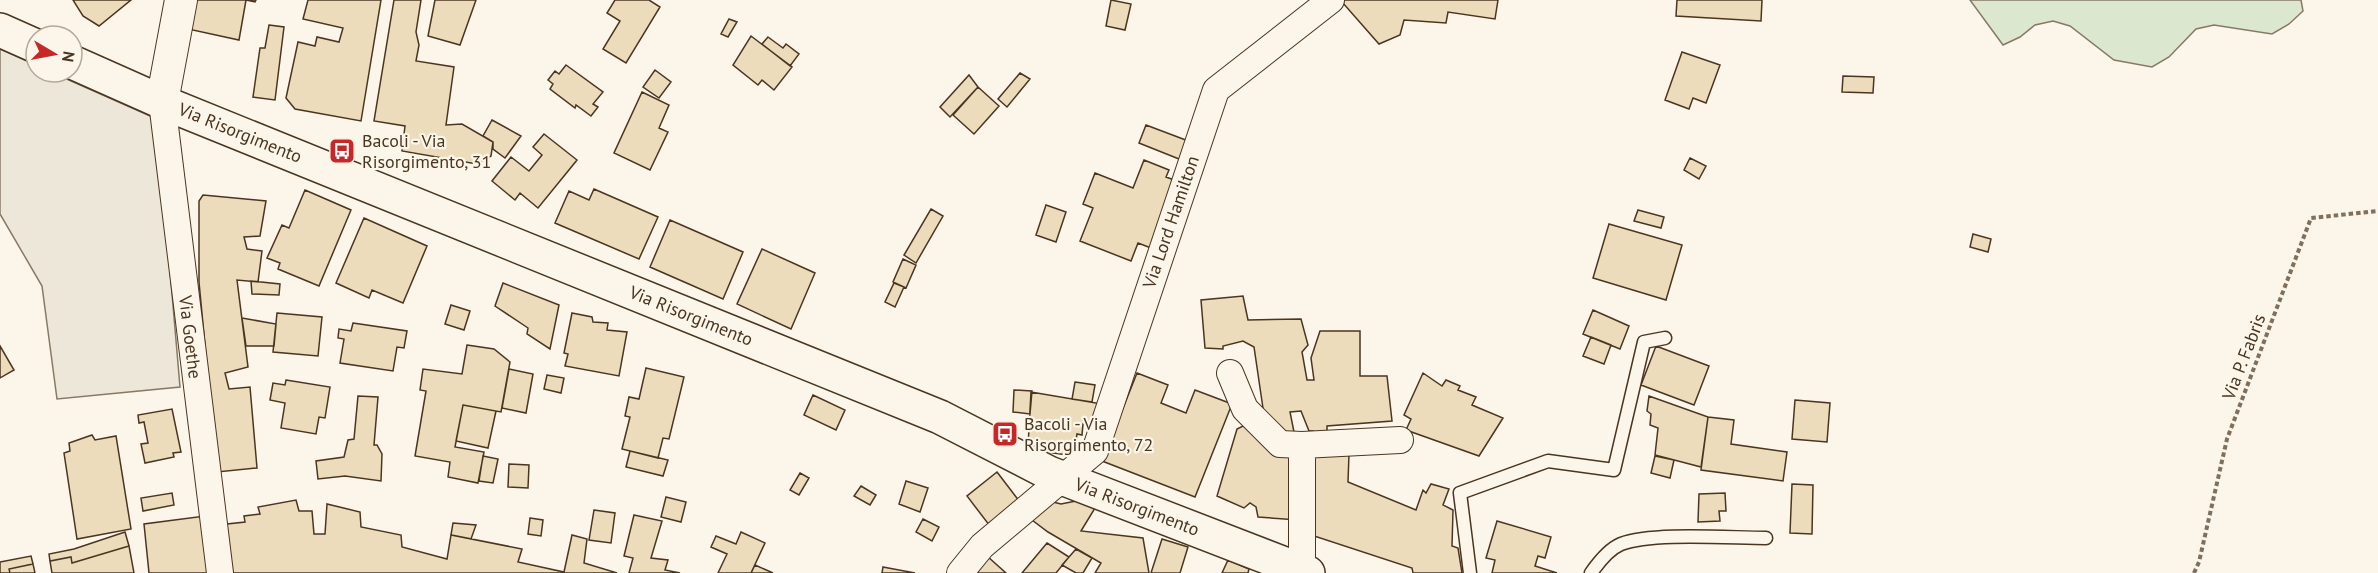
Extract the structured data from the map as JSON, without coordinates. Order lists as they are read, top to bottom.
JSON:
{
  "streets": {
    "main road": ["Via Risorgimento"],
    "street": ["Via Lord Hamilton", "Via Goethe"],
    "path": ["Via P. Fabris"]
  },
  "crossings": [
    ["Via Risorgimento", "Via Lord Hamilton"],
    ["Via Risorgimento", "Via Goethe"]
  ],
  "places": {
    "bus stop": ["Bacoli - Via Risorgimento, 31", "Bacoli - Via Risorgimento, 72"]
  },
  "north": "right"
}
